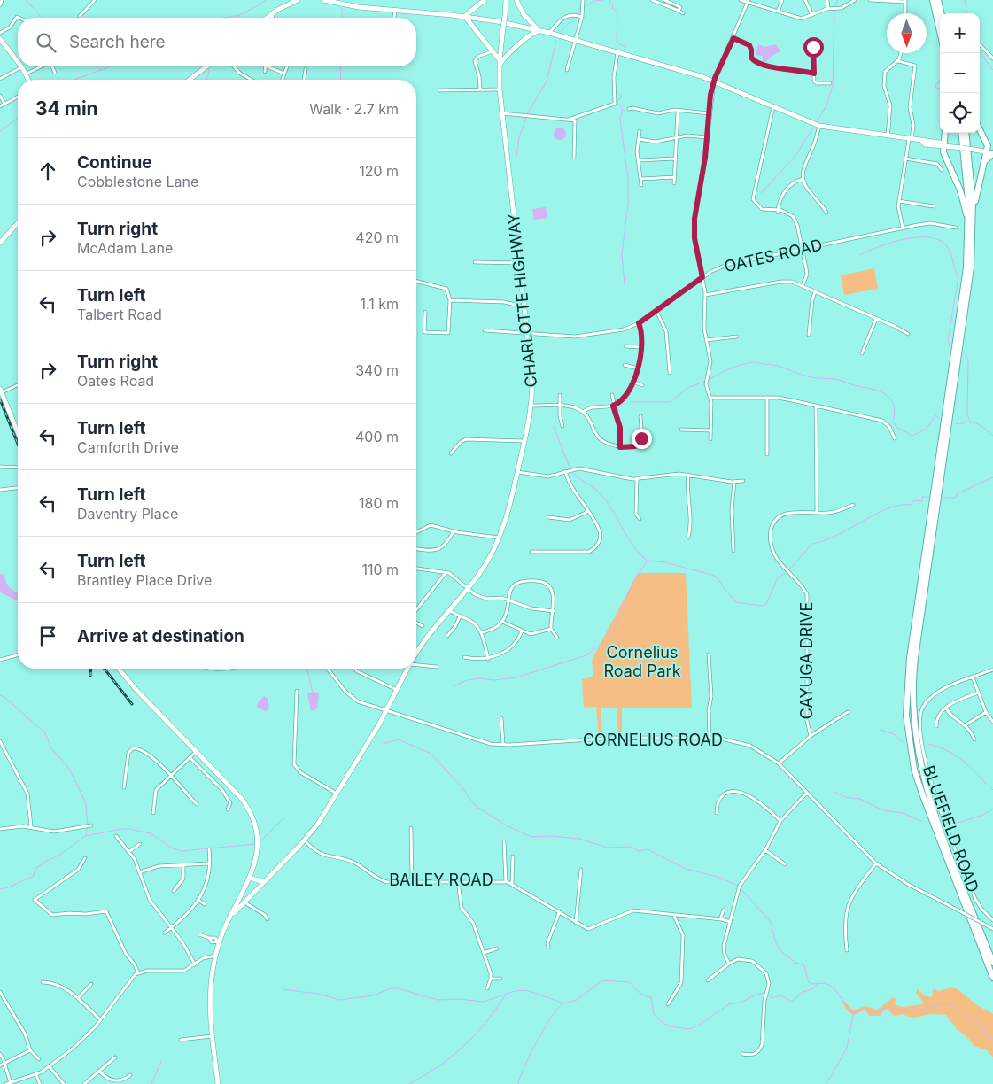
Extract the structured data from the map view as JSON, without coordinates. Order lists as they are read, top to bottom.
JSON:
{
  "streets": {
    "main road": ["CHARLOTTE HIGHWAY"],
    "street": [
      "OATES ROAD",
      "CAYUGA DRIVE",
      "CORNELIUS ROAD",
      "BLUEFIELD ROAD",
      "BAILEY ROAD"
    ]
  },
  "crossings": [
    ["OATES ROAD", "CHARLOTTE HIGHWAY"],
    ["CHARLOTTE HIGHWAY", "CORNELIUS ROAD"],
    ["CHARLOTTE HIGHWAY", "BAILEY ROAD"]
  ],
  "parks": ["Cornelius Road Park"],
  "north": "bottom",
  "page": {
    "map_buttons": ["+", "−"],
    "search": "Search here",
    "heading": ["34 min", "Walk · 2.7 km"],
    "list": [
      ["Continue", "Cobblestone Lane", "120 m"],
      ["Turn right", "McAdam Lane", "420 m"],
      ["Turn left", "Talbert Road", "1.1 km"],
      ["Turn right", "Oates Road", "340 m"],
      ["Turn left", "Camforth Drive", "400 m"],
      ["Turn left", "Daventry Place", "180 m"],
      ["Turn left", "Brantley Place Drive", "110 m"],
      "Arrive at destination"
    ]
  }
}
